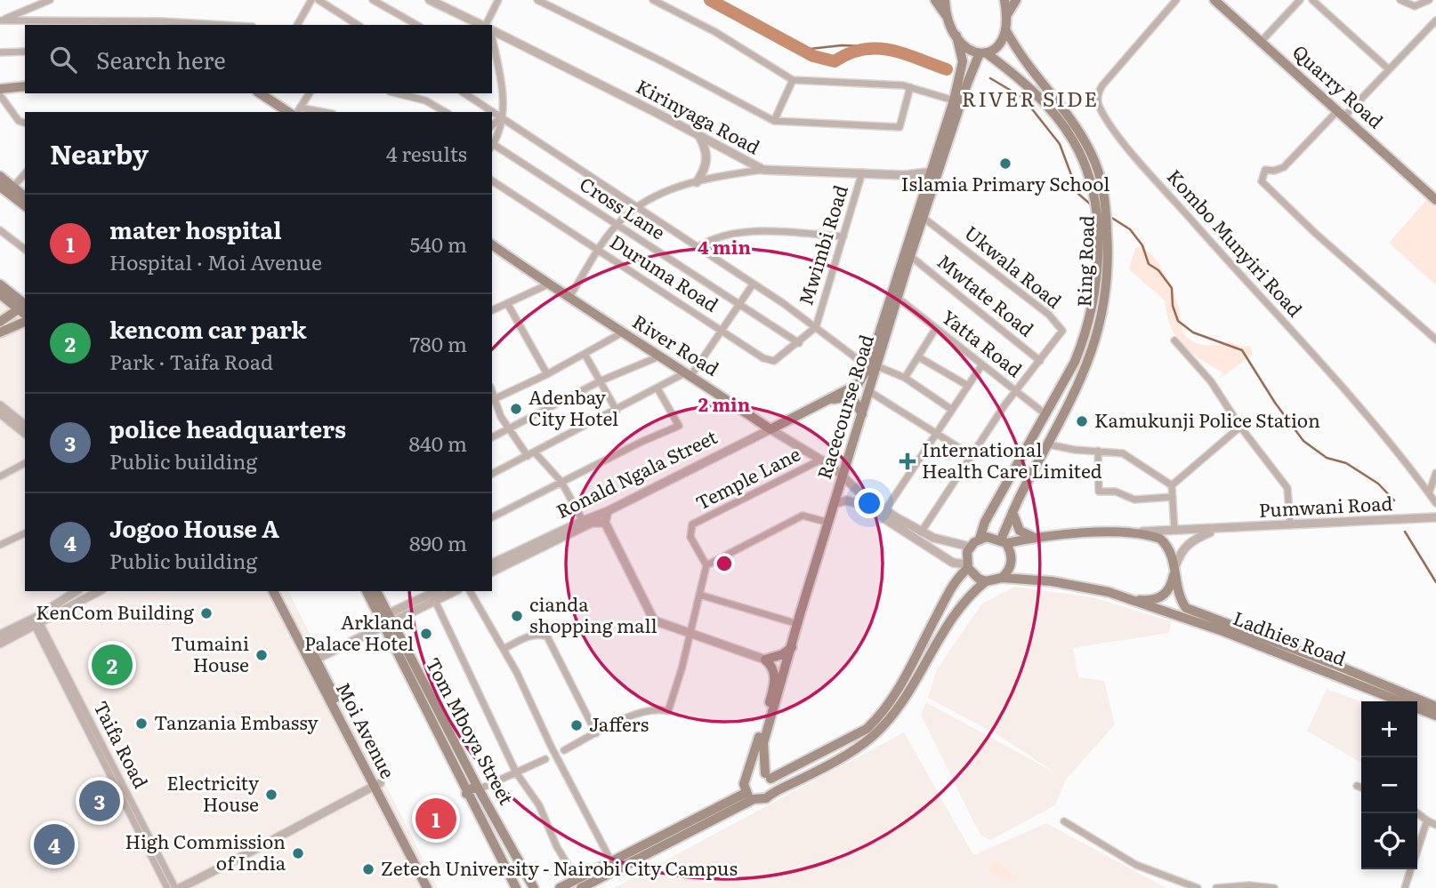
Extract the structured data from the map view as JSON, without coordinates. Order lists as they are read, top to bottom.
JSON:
{
  "streets": {
    "main road": [
      "Quarry Road",
      "Ring Road",
      "River Road",
      "Racecourse Road",
      "Ronald Ngala Street",
      "Ladhies Road",
      "Moi Avenue",
      "Tom Mboya Street"
    ],
    "street": [
      "Kirinyaga Road",
      "Cross Lane",
      "Kombo Munyiri Road",
      "Mwimbi Road",
      "Ukwala Road",
      "Duruma Road",
      "Mwtate Road",
      "Yatta Road",
      "Temple Lane",
      "Pumwani Road",
      "Taifa Road"
    ]
  },
  "crossings": [
    ["Kirinyaga Road", "Mwimbi Road"],
    ["Cross Lane", "Duruma Road"],
    ["Mwimbi Road", "Duruma Road"],
    ["Ring Road", "Yatta Road"],
    ["Ring Road", "Racecourse Road"],
    ["Ukwala Road", "Mwtate Road"],
    ["Ukwala Road", "Yatta Road"],
    ["Ukwala Road", "Racecourse Road"],
    ["Mwtate Road", "Racecourse Road"],
    ["Yatta Road", "Racecourse Road"],
    ["River Road", "Racecourse Road"],
    ["River Road", "Ronald Ngala Street"],
    ["River Road", "Temple Lane"],
    ["Racecourse Road", "Ronald Ngala Street"]
  ],
  "districts": ["RIVER SIDE"],
  "places": {
    "other": [
      "Islamia Primary School",
      "Adenbay City Hotel",
      "Kamukunji Police Station",
      "KenCom Building",
      "cianda shopping mall",
      "Arkland Palace Hotel",
      "Tumaini House",
      "Tanzania Embassy",
      "Jaffers",
      "Electricity House",
      "High Commission of India",
      "Zetech University - Nairobi City Campus"
    ],
    "health": ["International Health Care Limited"]
  },
  "page": {
    "search": "Search here",
    "heading": ["Nearby", "4 results"],
    "list": [
      {
        "mark": "1",
        "name": "mater hospital",
        "note": "Hospital · Moi Avenue",
        "value": "540 m"
      },
      {
        "mark": "2",
        "name": "kencom car park",
        "note": "Park · Taifa Road",
        "value": "780 m"
      },
      {
        "mark": "3",
        "name": "police headquarters",
        "note": "Public building",
        "value": "840 m"
      },
      {
        "mark": "4",
        "name": "Jogoo House A",
        "note": "Public building",
        "value": "890 m"
      }
    ],
    "pins": [
      "2",
      "3",
      "1",
      "4"
    ],
    "map_buttons": ["+", "−"]
  },
  "rings": ["4 min", "2 min"]
}
